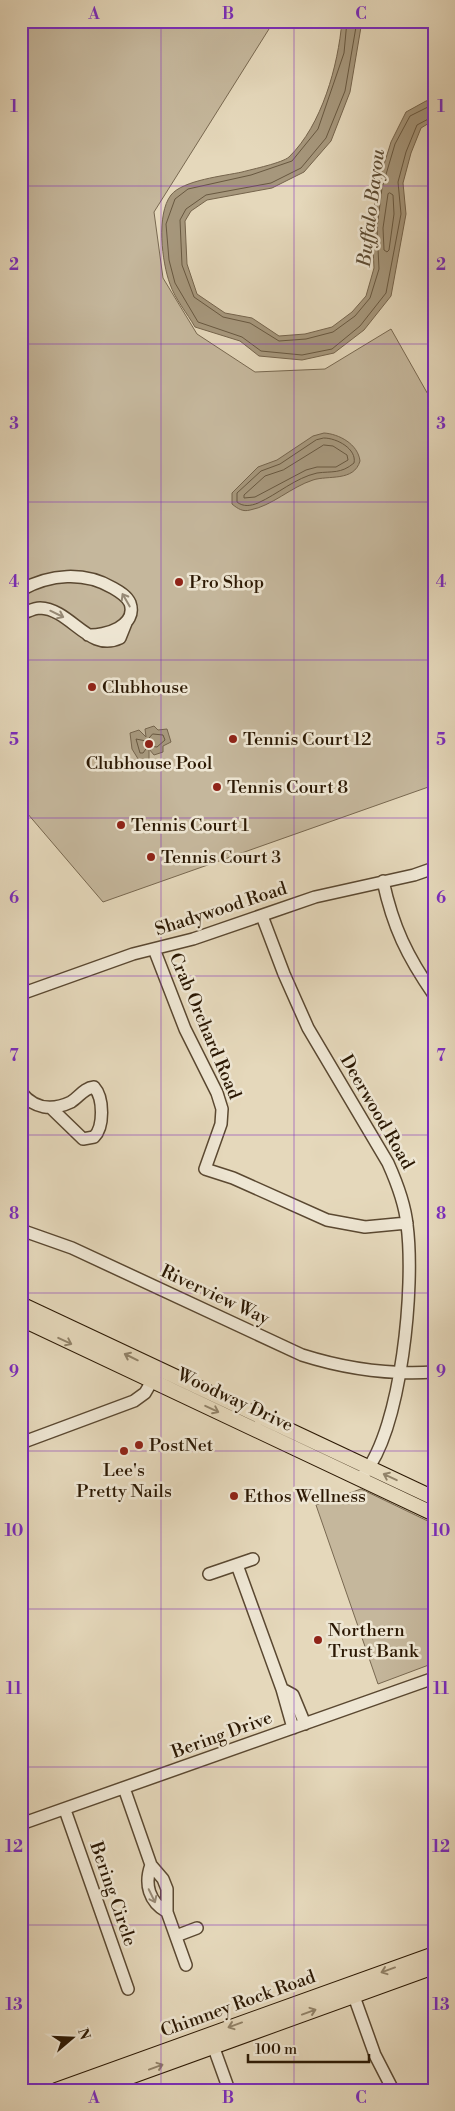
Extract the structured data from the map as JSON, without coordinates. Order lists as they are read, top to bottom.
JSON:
{
  "streets": {
    "main road": ["Woodway Drive", "Chimney Rock Road"],
    "street": [
      "Shadywood Road",
      "Crab Orchard Road",
      "Deerwood Road",
      "Riverview Way",
      "Bering Drive",
      "Bering Circle"
    ]
  },
  "crossings": [
    ["Shadywood Road", "Crab Orchard Road"],
    ["Shadywood Road", "Deerwood Road"],
    ["Crab Orchard Road", "Deerwood Road"],
    ["Deerwood Road", "Riverview Way"],
    ["Deerwood Road", "Woodway Drive"],
    ["Bering Drive", "Bering Circle"]
  ],
  "water": ["Buffalo Bayou"],
  "places": [
    "Pro Shop",
    "Clubhouse",
    "Tennis Court 12",
    "Clubhouse Pool",
    "Tennis Court 8",
    "Tennis Court 1",
    "Tennis Court 3",
    "PostNet",
    "Lee's Pretty Nails",
    "Ethos Wellness",
    "Northern Trust Bank"
  ],
  "scale_bar": "100 m",
  "north": "right",
  "grid": {
    "columns": ["A", "B", "C"],
    "rows": [
      "1",
      "2",
      "3",
      "4",
      "5",
      "6",
      "7",
      "8",
      "9",
      "10",
      "11",
      "12",
      "13"
    ]
  }
}
